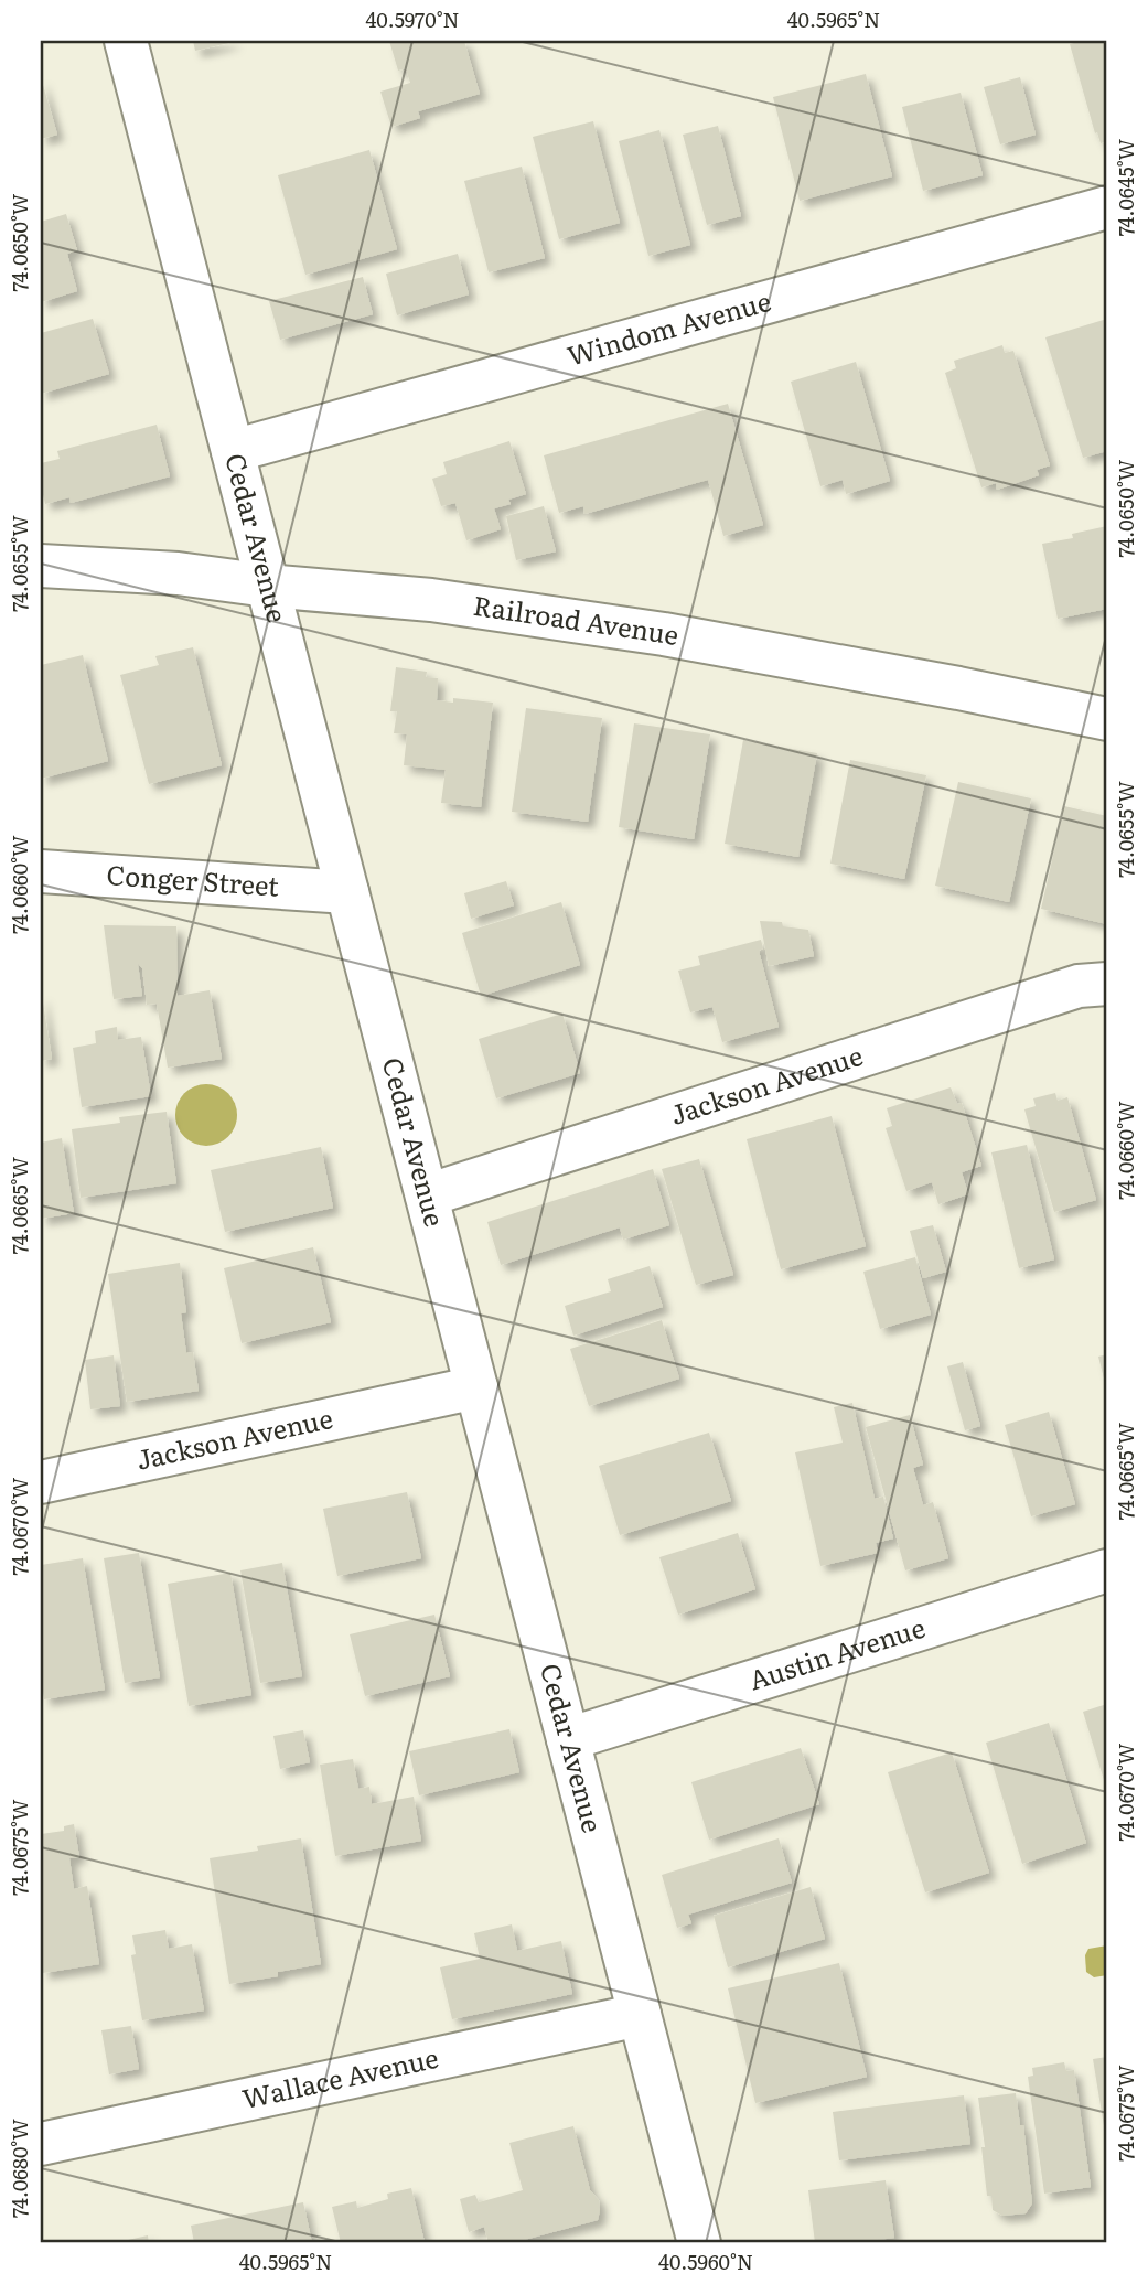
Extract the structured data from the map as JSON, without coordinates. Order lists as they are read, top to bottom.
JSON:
{
  "streets": {
    "street": [
      "Windom Avenue",
      "Cedar Avenue",
      "Railroad Avenue",
      "Conger Street",
      "Jackson Avenue",
      "Austin Avenue",
      "Wallace Avenue"
    ]
  },
  "crossings": [
    ["Windom Avenue", "Cedar Avenue"],
    ["Cedar Avenue", "Railroad Avenue"],
    ["Cedar Avenue", "Conger Street"],
    ["Cedar Avenue", "Jackson Avenue"],
    ["Cedar Avenue", "Austin Avenue"],
    ["Cedar Avenue", "Wallace Avenue"]
  ],
  "coordinates": [
    "40.5970°N",
    "40.5965°N",
    "74.0645°W",
    "74.0650°W",
    "74.0655°W",
    "74.0660°W",
    "74.0665°W",
    "74.0670°W",
    "74.0675°W",
    "74.0680°W",
    "40.5960°N"
  ]
}
